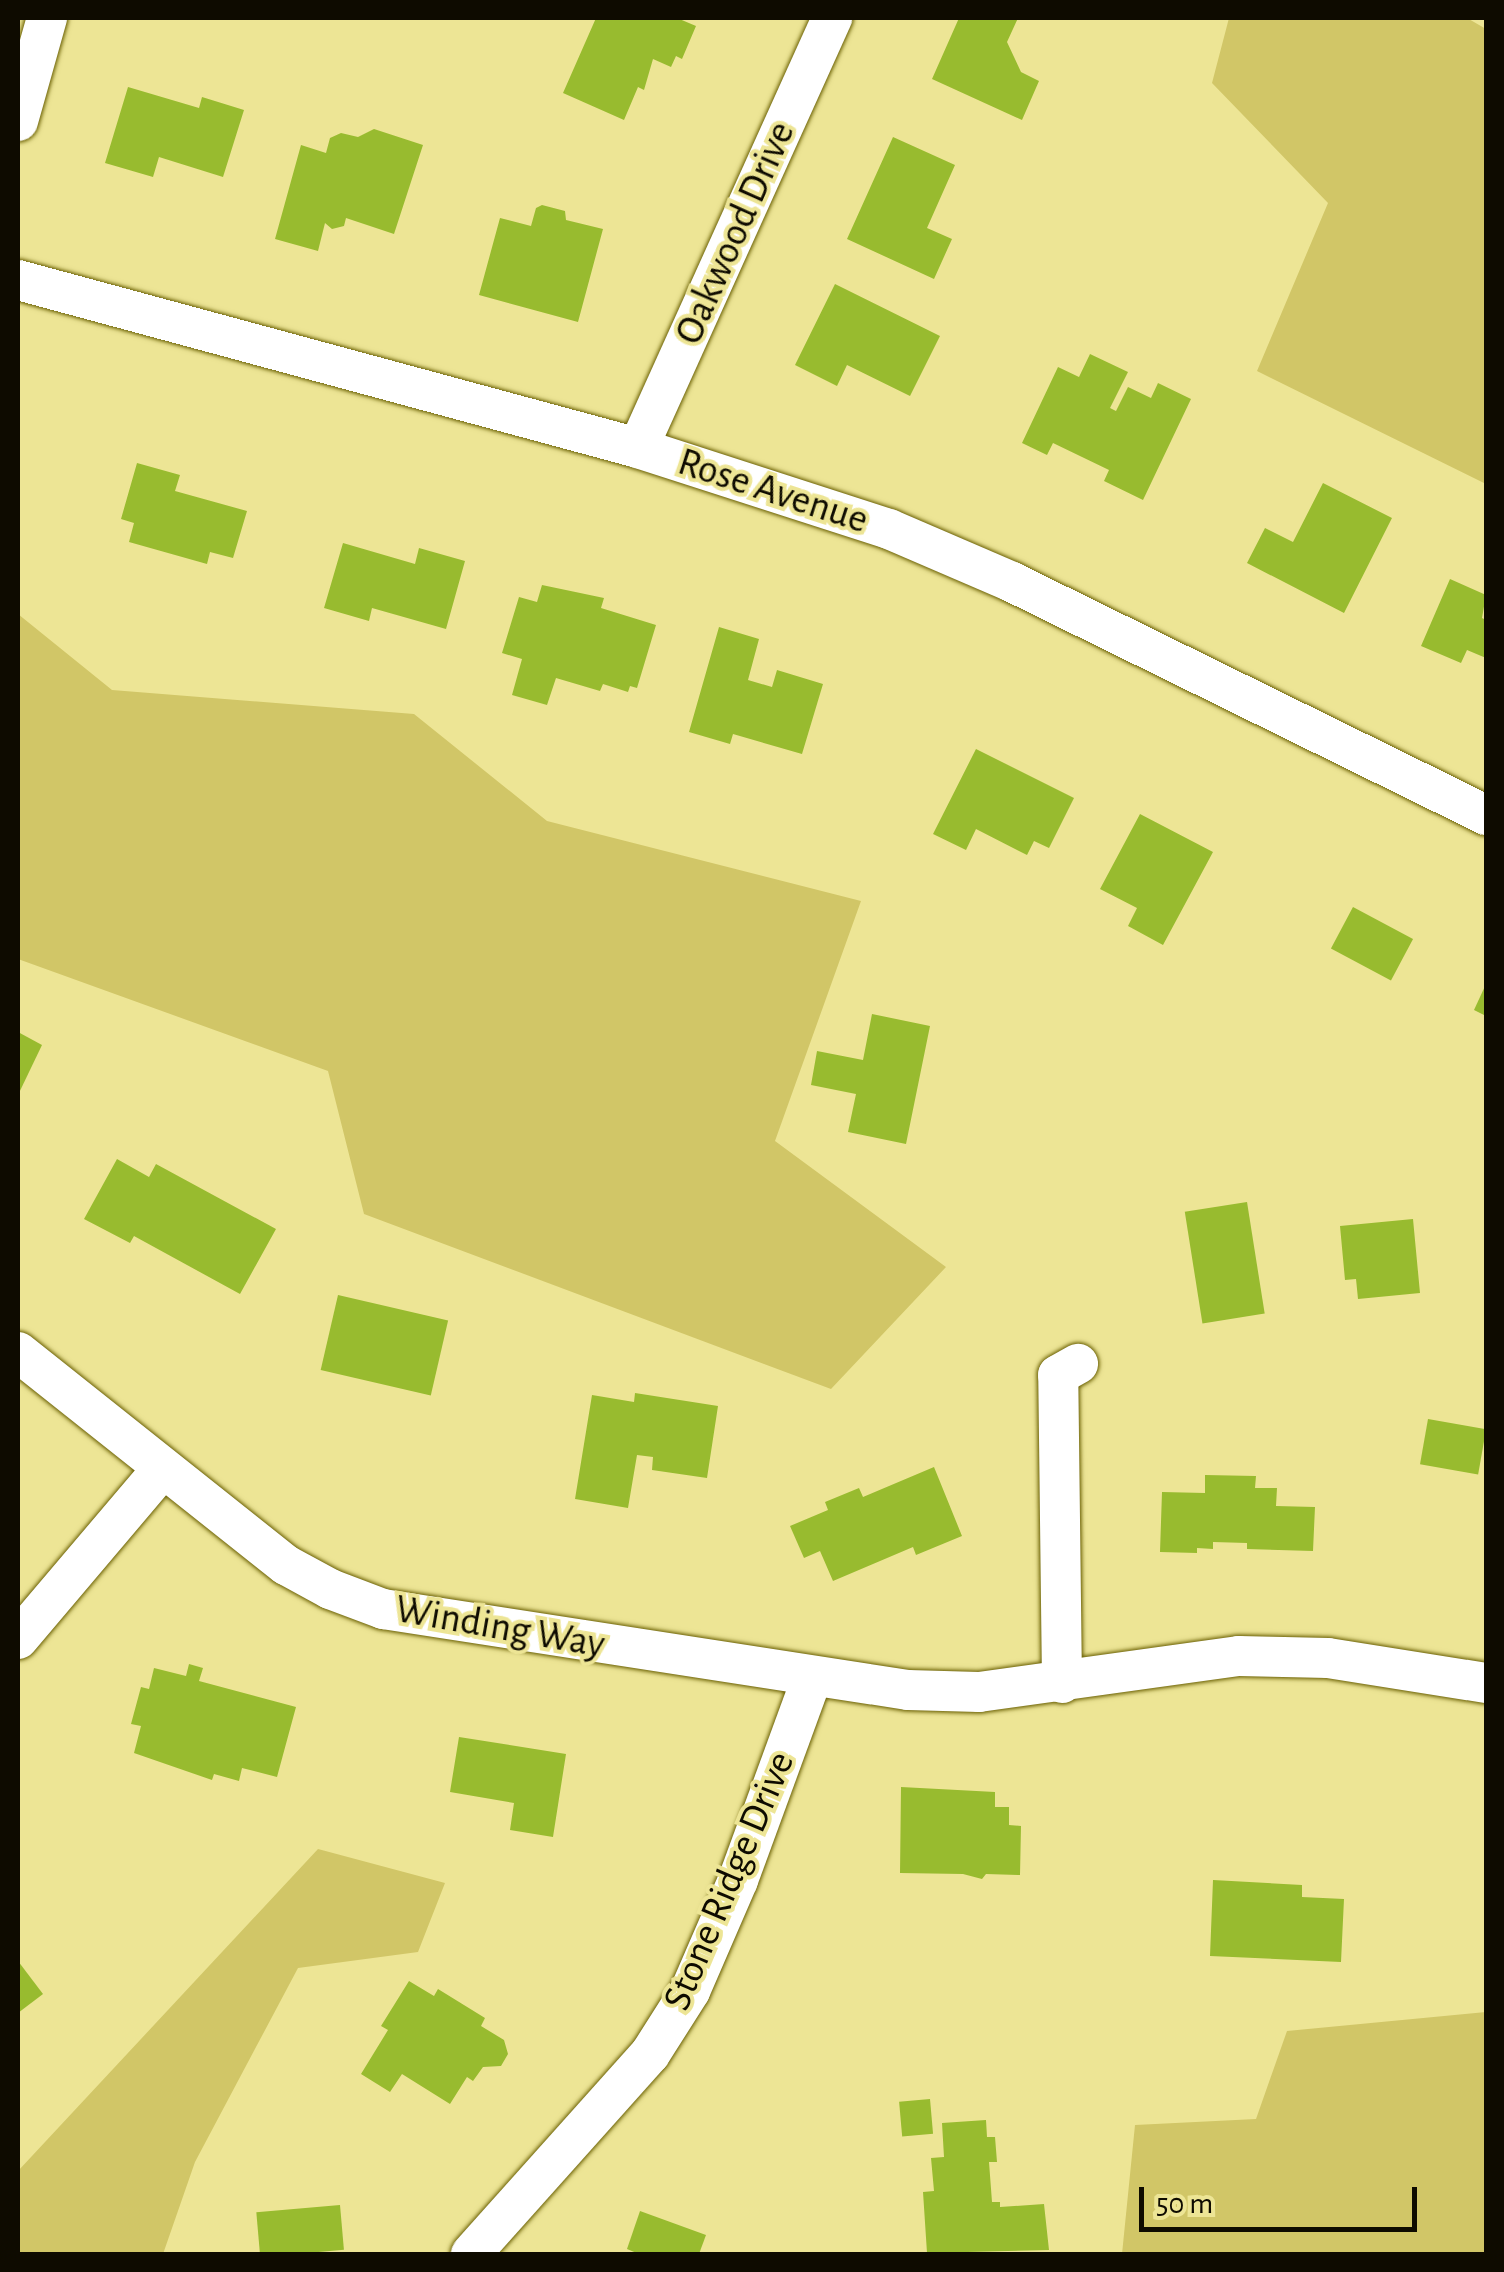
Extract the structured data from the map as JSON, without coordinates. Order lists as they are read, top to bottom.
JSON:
{
  "streets": {
    "street": [
      "Oakwood Drive",
      "Rose Avenue",
      "Winding Way",
      "Stone Ridge Drive"
    ]
  },
  "crossings": [
    ["Oakwood Drive", "Rose Avenue"],
    ["Winding Way", "Stone Ridge Drive"]
  ],
  "scale_bar": "50 m"
}
